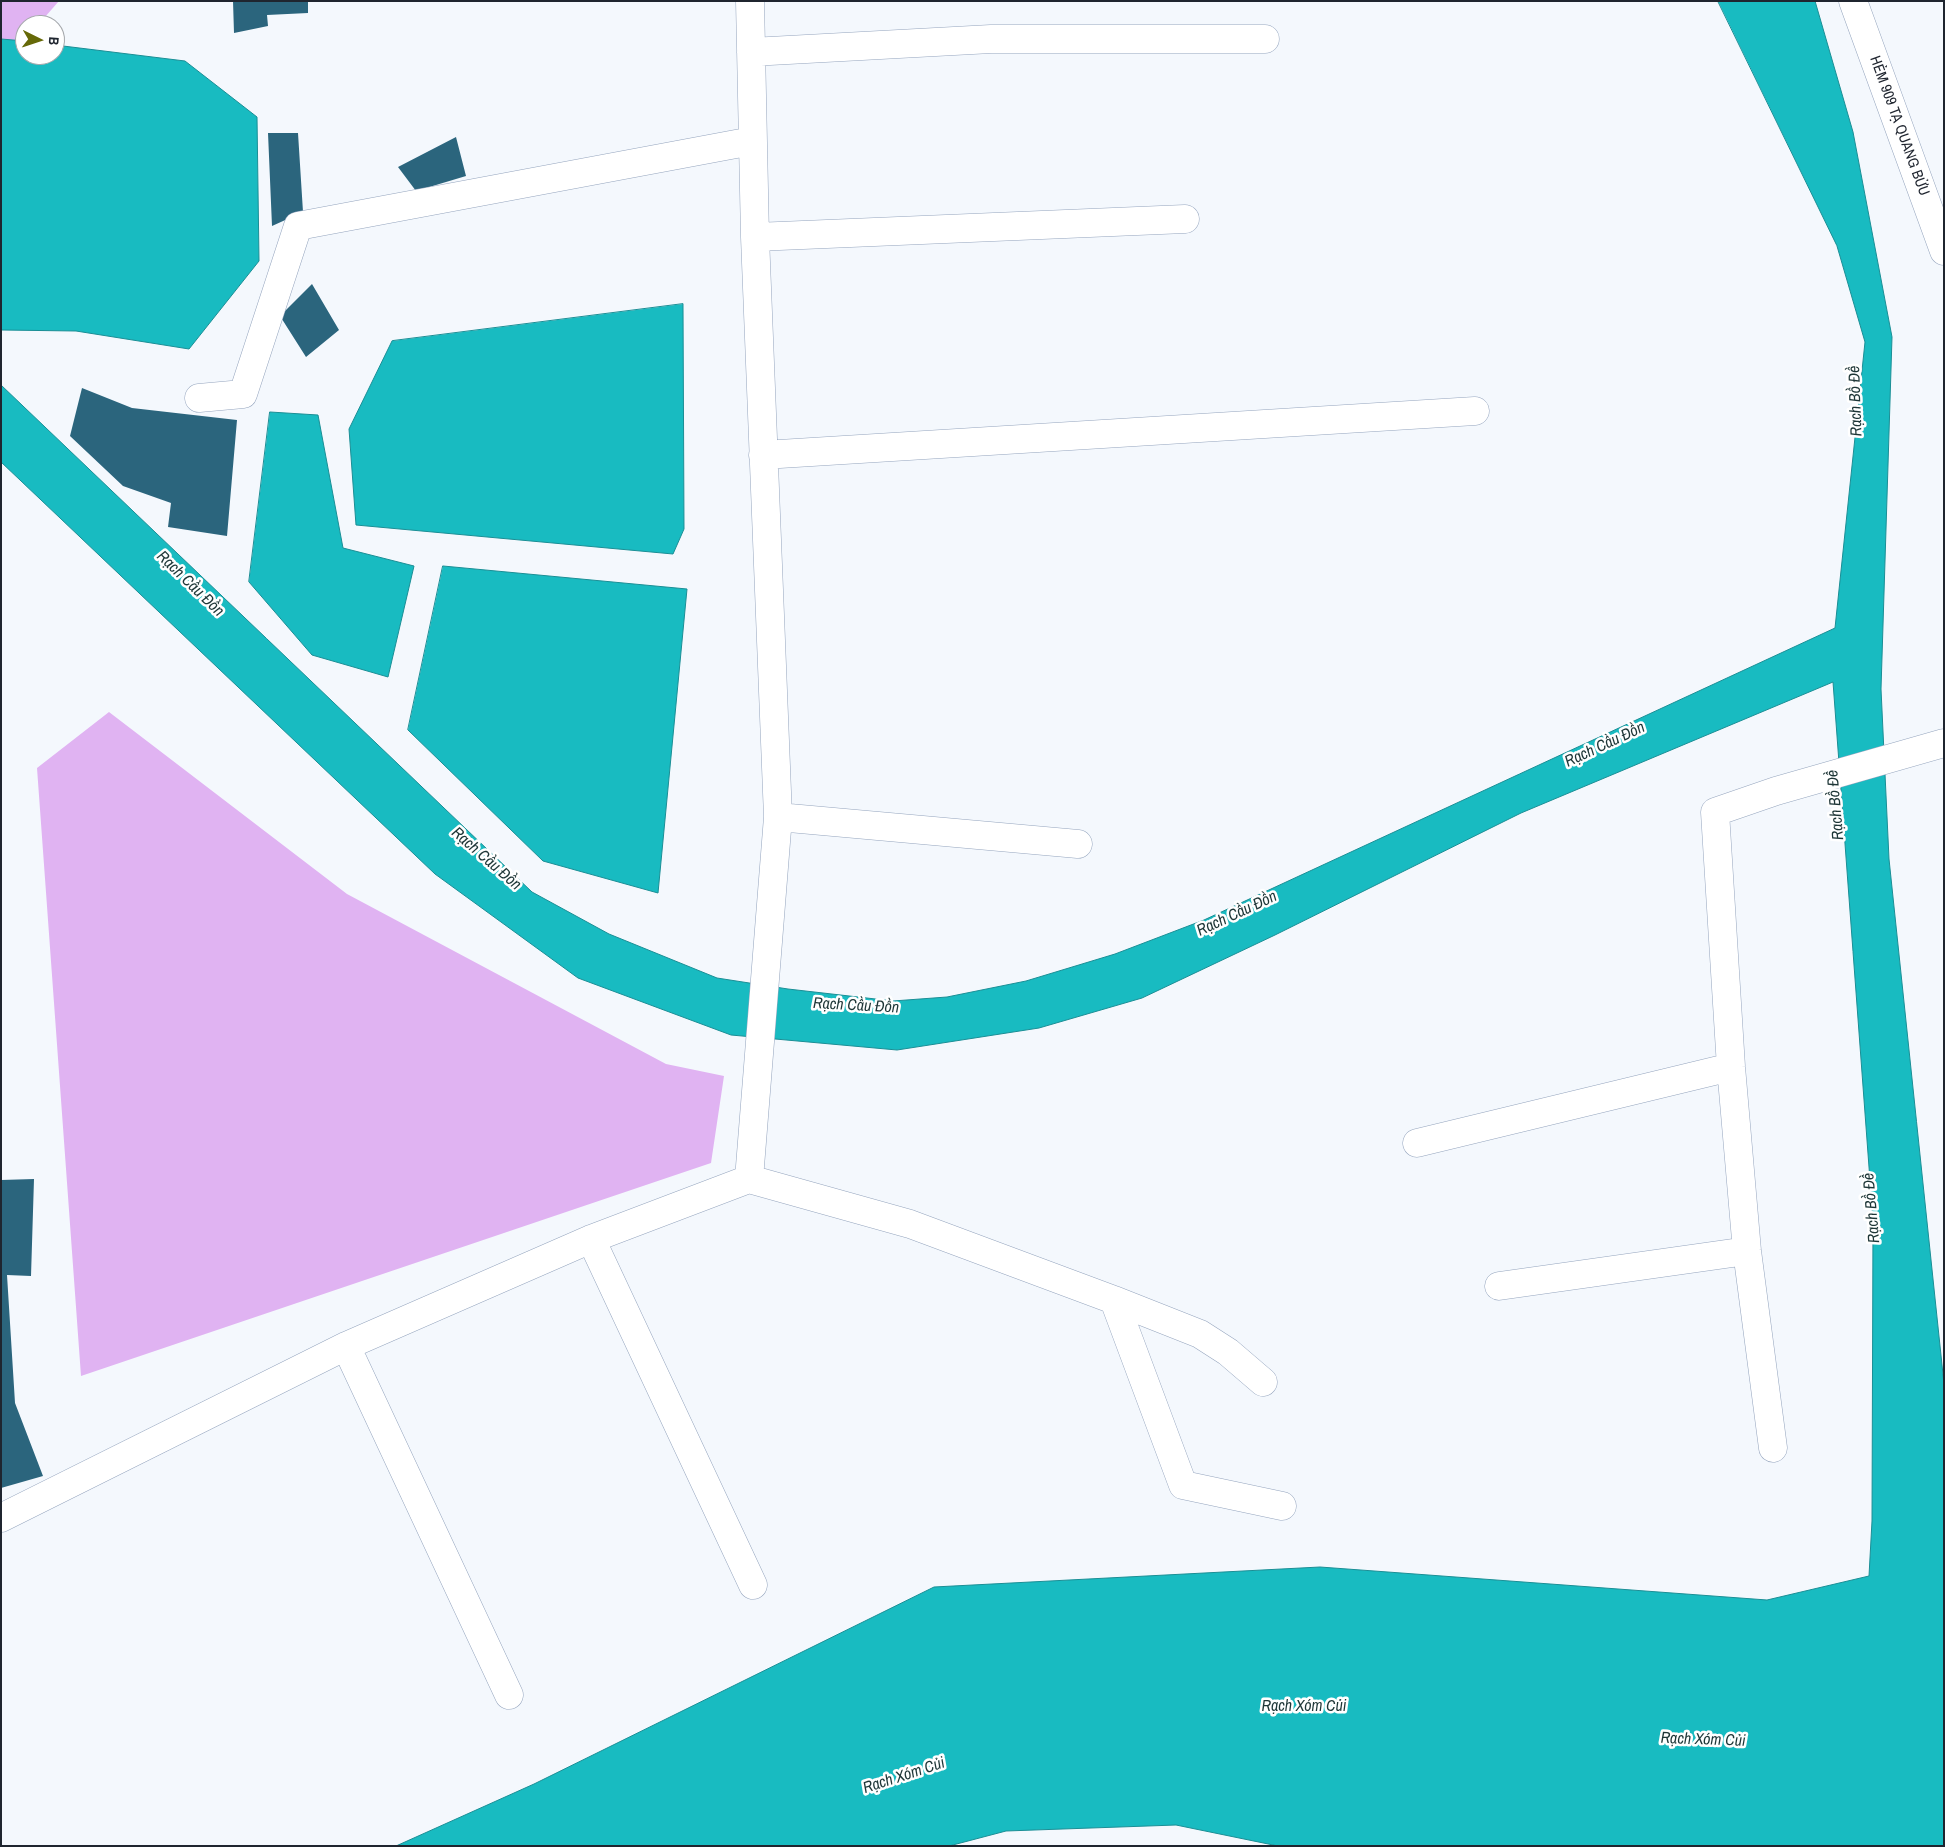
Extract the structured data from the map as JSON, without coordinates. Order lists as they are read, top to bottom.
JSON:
{
  "streets": {
    "street": ["HẺM 909 TẠ QUANG BỬU"]
  },
  "water": ["Rạch Bồ Đề", "Rạch Cầu Đồn", "Rạch Xóm Củi"],
  "north": "right"
}
